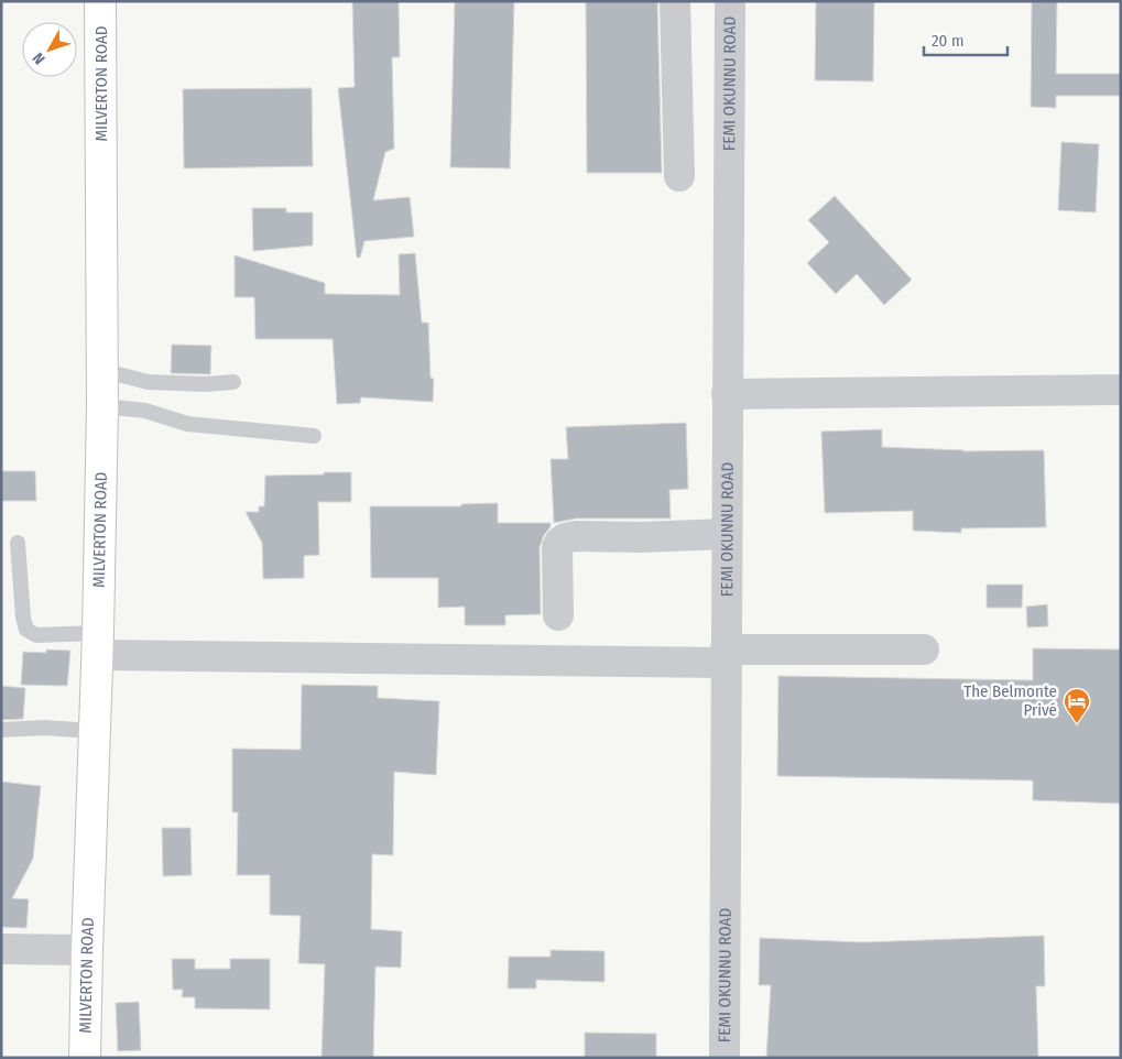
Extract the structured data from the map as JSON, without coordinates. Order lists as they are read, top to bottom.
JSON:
{
  "streets": {
    "street": ["MILVERTON ROAD", "FEMI OKUNNU ROAD"]
  },
  "places": {
    "hotel": ["The Belmonte Privé"]
  },
  "scale_bar": "20 m",
  "north": "bottom left"
}
